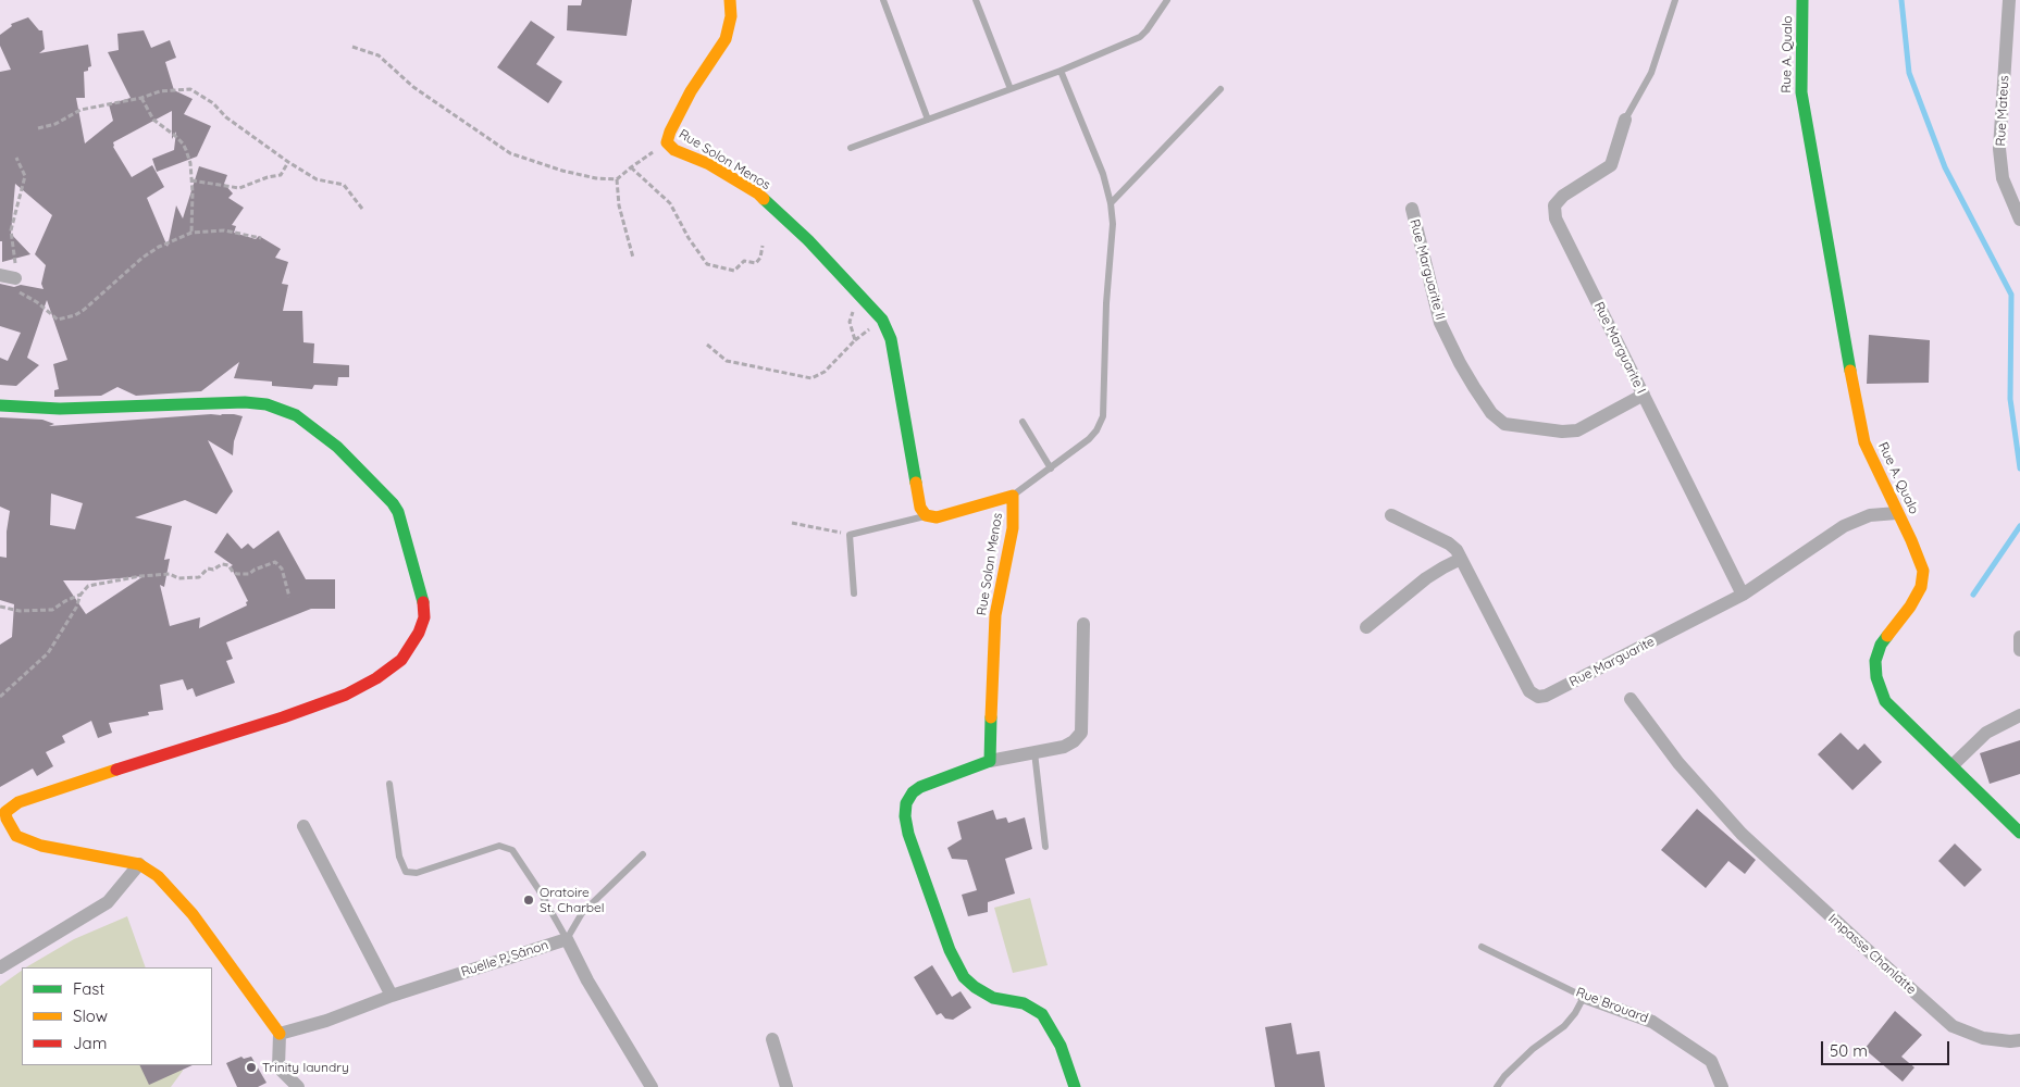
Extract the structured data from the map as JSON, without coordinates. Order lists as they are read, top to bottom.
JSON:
{
  "streets": {
    "street": [
      "Rue A. Qualo",
      "Rue Mateus",
      "Rue Solon Menos",
      "Rue Marguarite II",
      "Rue Marguarite I",
      "Rue Marguarite",
      "Impasse Chanlatte",
      "Ruelle P. Sânon",
      "Rue Brouard"
    ]
  },
  "crossings": [
    ["Rue A. Qualo", "Rue Marguarite"],
    ["Rue Marguarite II", "Rue Marguarite I"],
    ["Rue Marguarite I", "Rue Marguarite"]
  ],
  "places": ["Oratoire St. Charbel", "Trinity laundry"],
  "legend": ["Fast", "Slow", "Jam"],
  "scale_bar": "50 m"
}
